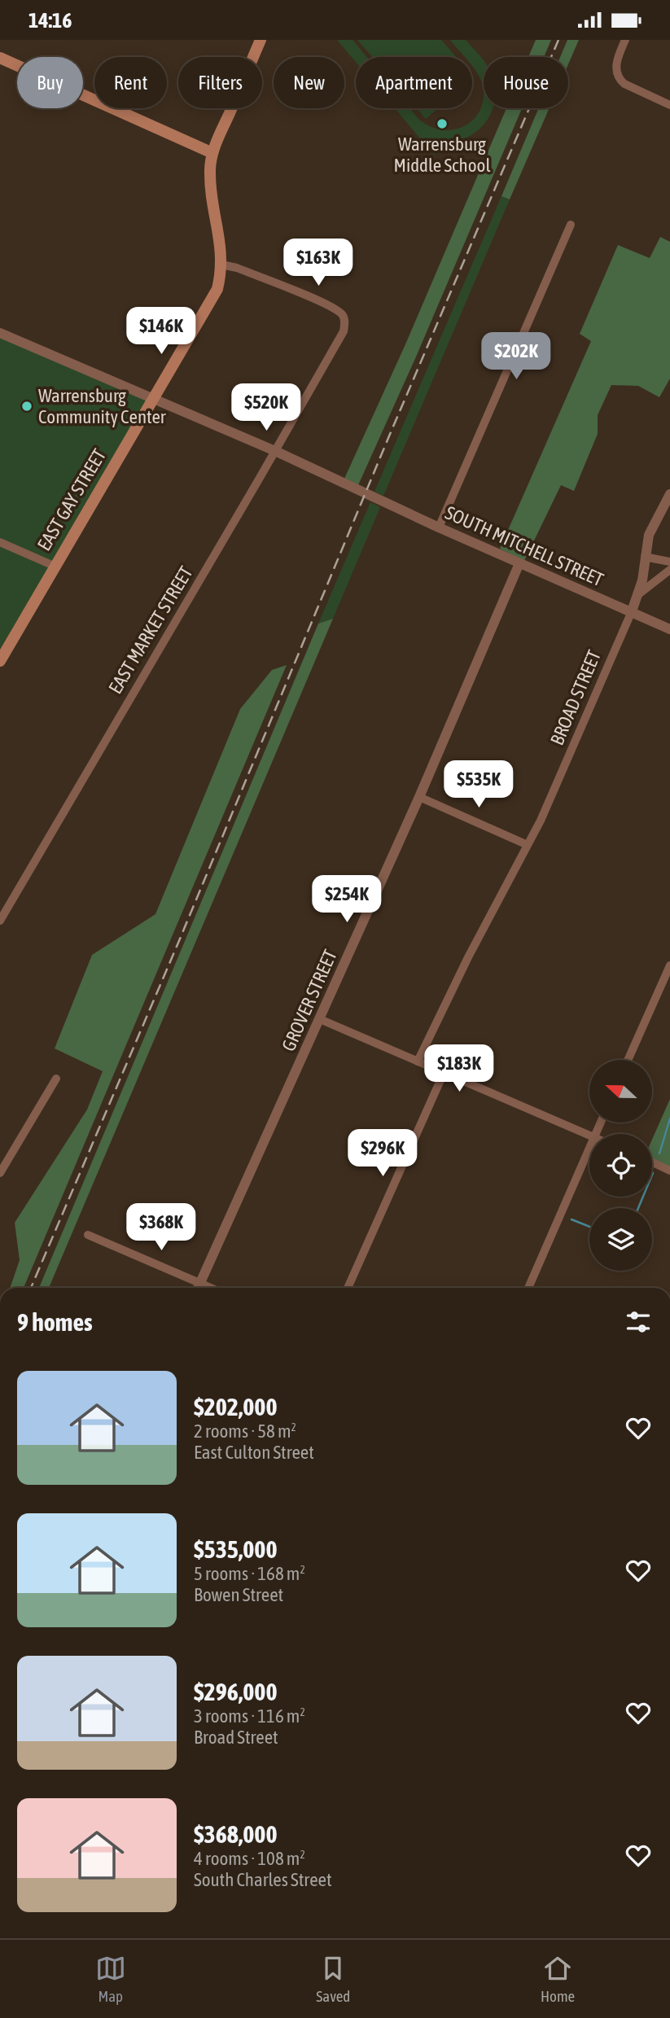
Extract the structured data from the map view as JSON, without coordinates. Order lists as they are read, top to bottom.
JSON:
{
  "streets": {
    "main road": ["EAST GAY STREET"],
    "street": [
      "SOUTH MITCHELL STREET",
      "EAST MARKET STREET",
      "BROAD STREET",
      "GROVER STREET"
    ]
  },
  "crossings": [
    ["EAST GAY STREET", "SOUTH MITCHELL STREET"],
    ["EAST GAY STREET", "EAST MARKET STREET"],
    ["SOUTH MITCHELL STREET", "EAST MARKET STREET"],
    ["SOUTH MITCHELL STREET", "BROAD STREET"],
    ["SOUTH MITCHELL STREET", "GROVER STREET"]
  ],
  "places": ["Warrensburg Middle School", "Warrensburg Community Center"],
  "north": "left",
  "page": {
    "status": "14:16",
    "chip": [
      "Buy",
      "Rent",
      "Filters",
      "New",
      "Apartment",
      "House"
    ],
    "price": [
      "$163K",
      "$146K",
      "$202K",
      "$520K",
      "$535K",
      "$254K",
      "$183K",
      "$296K",
      "$368K"
    ],
    "heading": "9 homes",
    "list": [
      {
        "name": "$202,000",
        "note": "2 rooms · 58 m² · East Culton Street"
      },
      {
        "name": "$535,000",
        "note": "5 rooms · 168 m² · Bowen Street"
      },
      {
        "name": "$296,000",
        "note": "3 rooms · 116 m² · Broad Street"
      },
      {
        "name": "$368,000",
        "note": "4 rooms · 108 m² · South Charles Street"
      }
    ],
    "tabs": ["Map", "Saved", "Home"]
  }
}
